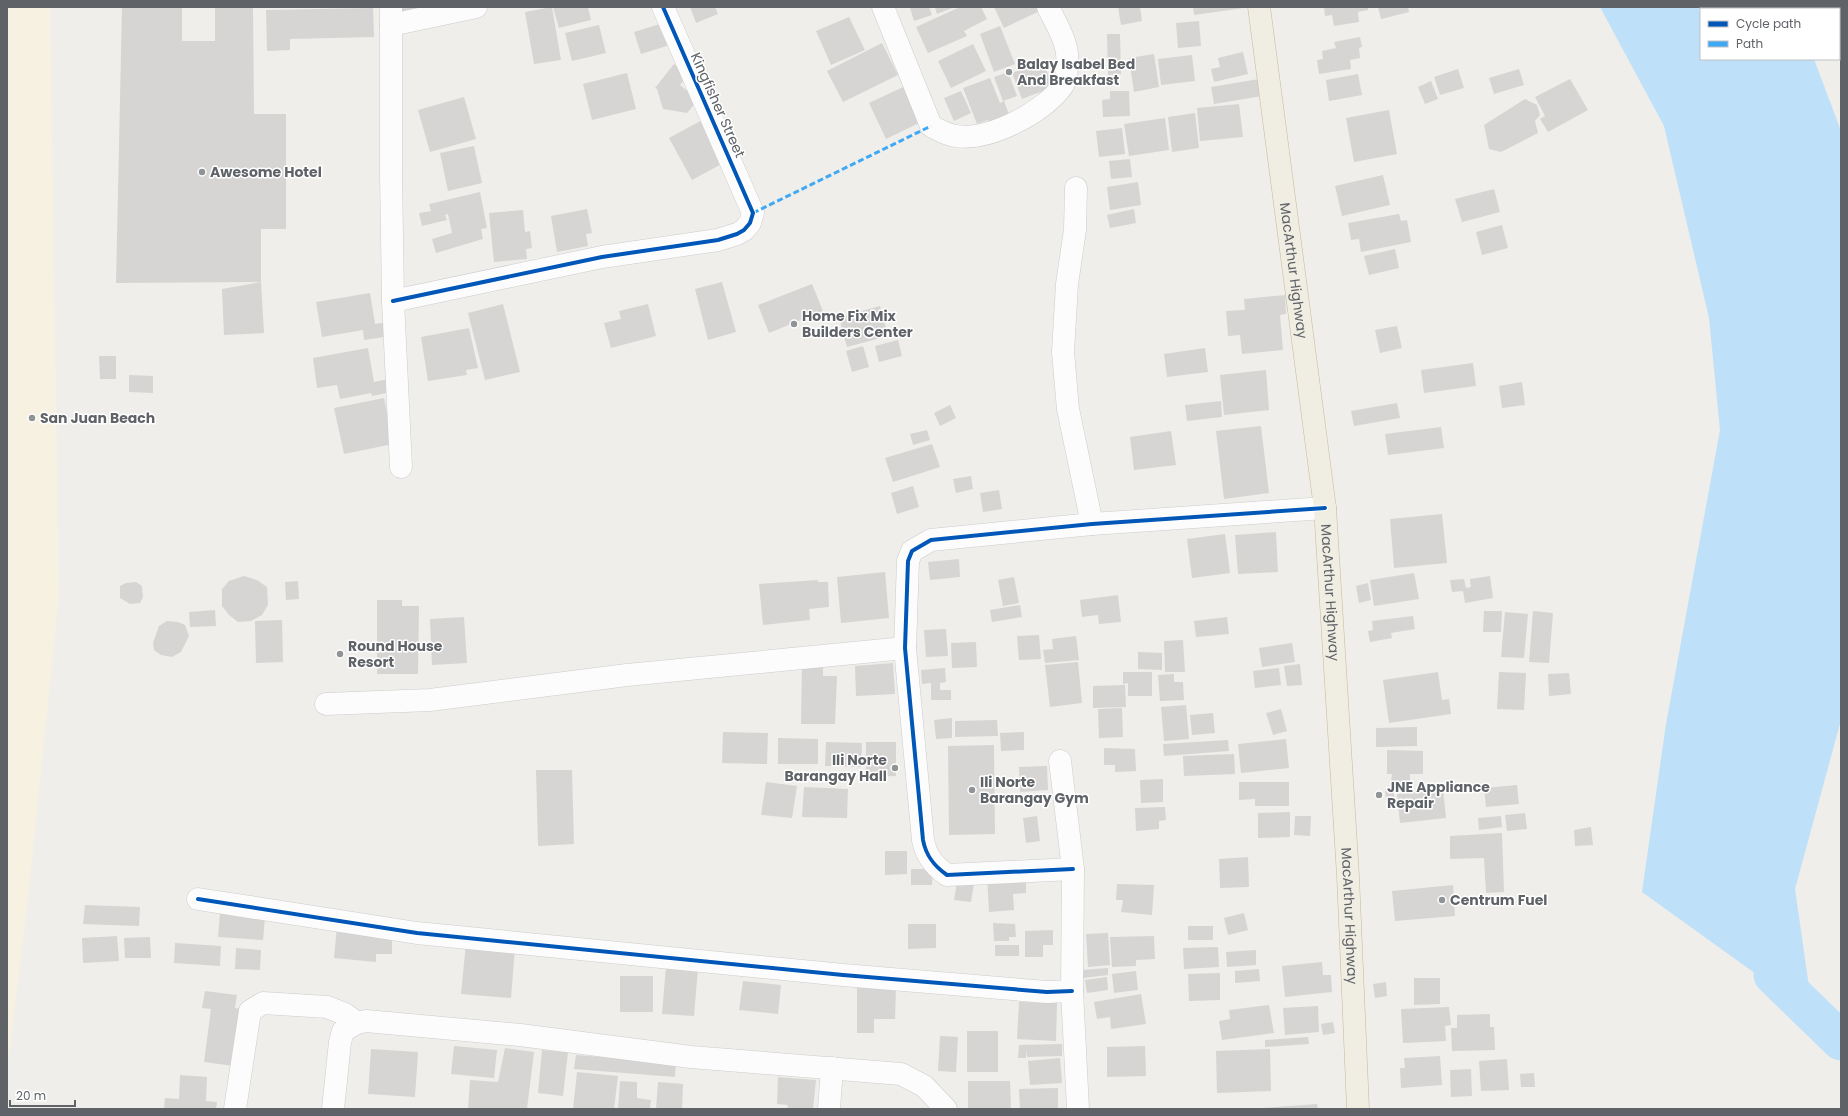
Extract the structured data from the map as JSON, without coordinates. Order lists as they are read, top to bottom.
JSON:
{
  "streets": {
    "highway": ["MacArthur Highway"],
    "street": ["Kingfisher Street"]
  },
  "places": [
    "Balay Isabel Bed And Breakfast",
    "Awesome Hotel",
    "Home Fix Mix Builders Center",
    "San Juan Beach",
    "Round House Resort",
    "Ili Norte Barangay Hall",
    "Ili Norte Barangay Gym",
    "JNE Appliance Repair",
    "Centrum Fuel"
  ],
  "legend": ["Cycle path", "Path"],
  "scale_bar": "20 m"
}
